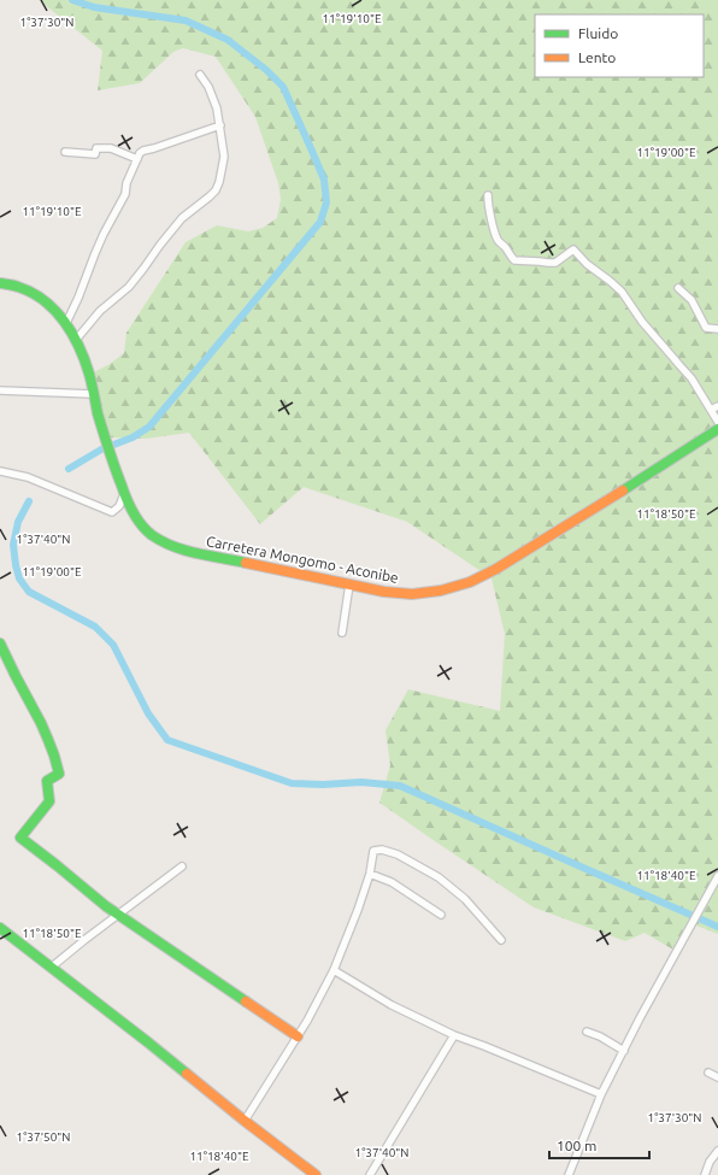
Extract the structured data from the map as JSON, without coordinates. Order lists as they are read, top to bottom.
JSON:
{
  "streets": {
    "main road": ["Carretera Mongomo - Aconibe"]
  },
  "legend": ["Fluido", "Lento"],
  "scale_bar": "100 m",
  "coordinates": [
    "11°19'10\"E",
    "1°37'30\"N",
    "11°19'00\"E",
    "11°18'50\"E",
    "1°37'40\"N",
    "11°18'40\"E",
    "1°37'50\"N"
  ]
}
